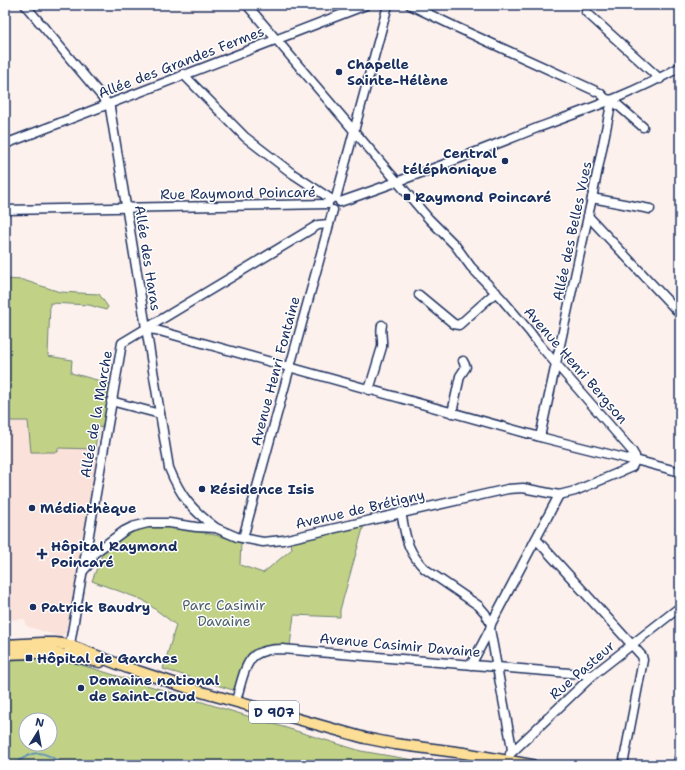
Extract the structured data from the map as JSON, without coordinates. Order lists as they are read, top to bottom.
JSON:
{
  "streets": {
    "main road": ["D 907"],
    "street": [
      "Allée des Grandes Fermes",
      "Rue Raymond Poincaré",
      "Allée des Belles Vues",
      "Allée des Haras",
      "Avenue Henri Bergson",
      "Avenue Henri Fontaine",
      "Allée de la Marche",
      "Avenue de Brétigny",
      "Avenue Casimir Davaine",
      "Rue Pasteur"
    ]
  },
  "crossings": [
    ["Allée des Grandes Fermes", "Allée des Haras"],
    ["Allée des Grandes Fermes", "Avenue Henri Bergson"],
    ["Rue Raymond Poincaré", "Allée des Belles Vues"],
    ["Rue Raymond Poincaré", "Allée des Haras"],
    ["Rue Raymond Poincaré", "Avenue Henri Bergson"],
    ["Rue Raymond Poincaré", "Avenue Henri Fontaine"],
    ["Allée des Belles Vues", "Avenue Henri Bergson"],
    ["Allée des Haras", "Allée de la Marche"],
    ["Allée des Haras", "Avenue de Brétigny"],
    ["Avenue Henri Bergson", "Avenue Henri Fontaine"],
    ["Avenue Henri Bergson", "Avenue de Brétigny"],
    ["Avenue Henri Fontaine", "Allée de la Marche"],
    ["Avenue Henri Fontaine", "Avenue de Brétigny"],
    ["Allée de la Marche", "Avenue de Brétigny"],
    ["Avenue de Brétigny", "D 907"],
    ["Avenue Casimir Davaine", "Rue Pasteur"],
    ["Avenue Casimir Davaine", "D 907"],
    ["Rue Pasteur", "D 907"]
  ],
  "parks": ["Parc Casimir Davaine"],
  "places": {
    "other": [
      "Chapelle Sainte-Hélène",
      "Central téléphonique",
      "Résidence Isis",
      "Médiathèque",
      "Patrick Baudry",
      "Domaine national de Saint-Cloud"
    ],
    "transit": ["Raymond Poincaré", "Hôpital de Garches"],
    "health": ["Hôpital Raymond Poincaré"]
  },
  "north": "top"
}
